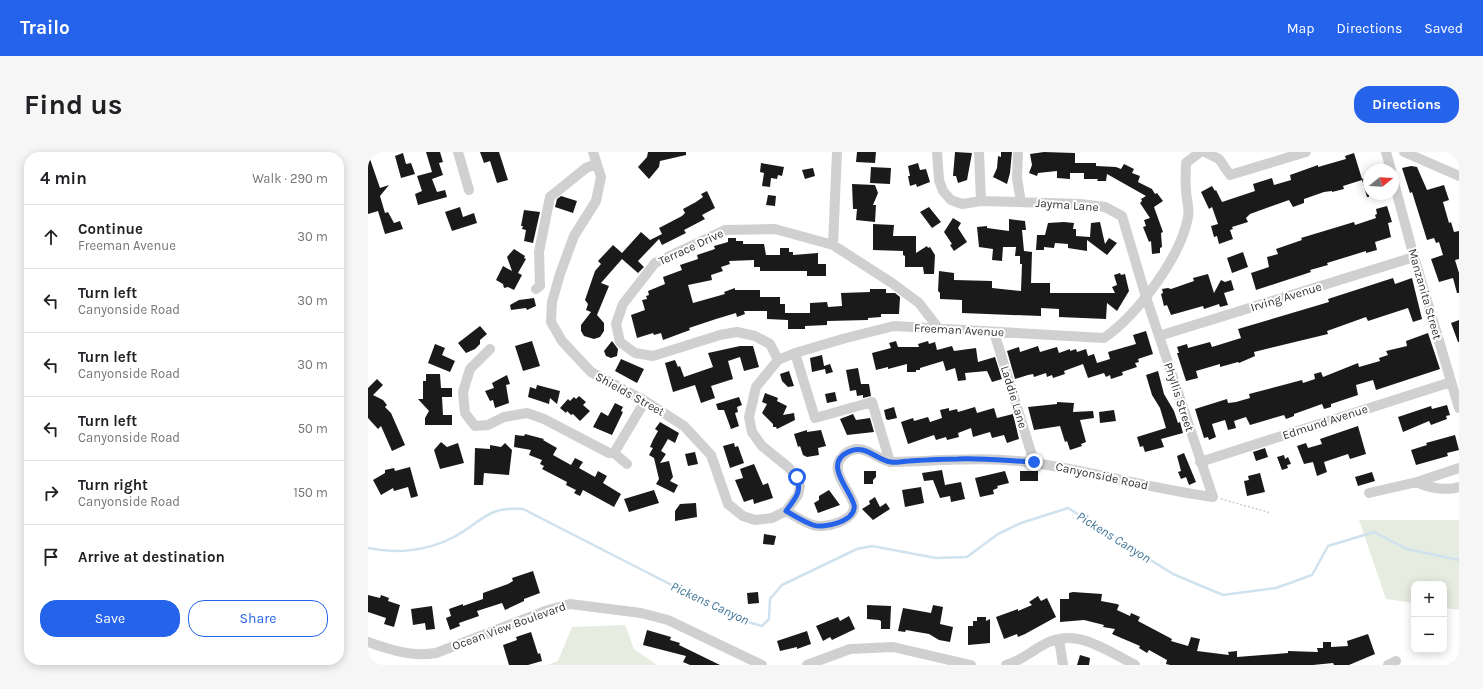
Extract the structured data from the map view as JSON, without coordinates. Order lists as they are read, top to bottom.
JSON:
{
  "streets": {
    "street": [
      "Jayma Lane",
      "Terrace Drive",
      "Manzanita Street",
      "Irving Avenue",
      "Freeman Avenue",
      "Shields Street",
      "Laddie Lane",
      "Phyllis Street",
      "Edmund Avenue",
      "Canyonside Road",
      "Ocean View Boulevard"
    ]
  },
  "crossings": [
    ["Jayma Lane", "Freeman Avenue"],
    ["Jayma Lane", "Phyllis Street"],
    ["Terrace Drive", "Freeman Avenue"],
    ["Manzanita Street", "Irving Avenue"],
    ["Manzanita Street", "Edmund Avenue"],
    ["Irving Avenue", "Phyllis Street"],
    ["Freeman Avenue", "Shields Street"],
    ["Freeman Avenue", "Laddie Lane"],
    ["Freeman Avenue", "Phyllis Street"],
    ["Freeman Avenue", "Canyonside Road"],
    ["Shields Street", "Canyonside Road"],
    ["Laddie Lane", "Canyonside Road"],
    ["Phyllis Street", "Edmund Avenue"],
    ["Phyllis Street", "Canyonside Road"]
  ],
  "water": ["Pickens Canyon"],
  "north": "right",
  "page": {
    "header": "Trailo",
    "nav": ["Map", "Directions", "Saved"],
    "buttons": [
      "Directions",
      ["Save", "Share"]
    ],
    "title": "Find us",
    "heading": ["4 min", "Walk · 290 m"],
    "list": [
      ["Continue", "Freeman Avenue", "30 m"],
      ["Turn left", "Canyonside Road", "30 m"],
      ["Turn left", "Canyonside Road", "30 m"],
      ["Turn left", "Canyonside Road", "50 m"],
      ["Turn right", "Canyonside Road", "150 m"],
      "Arrive at destination"
    ],
    "map_buttons": ["+", "−"]
  }
}
